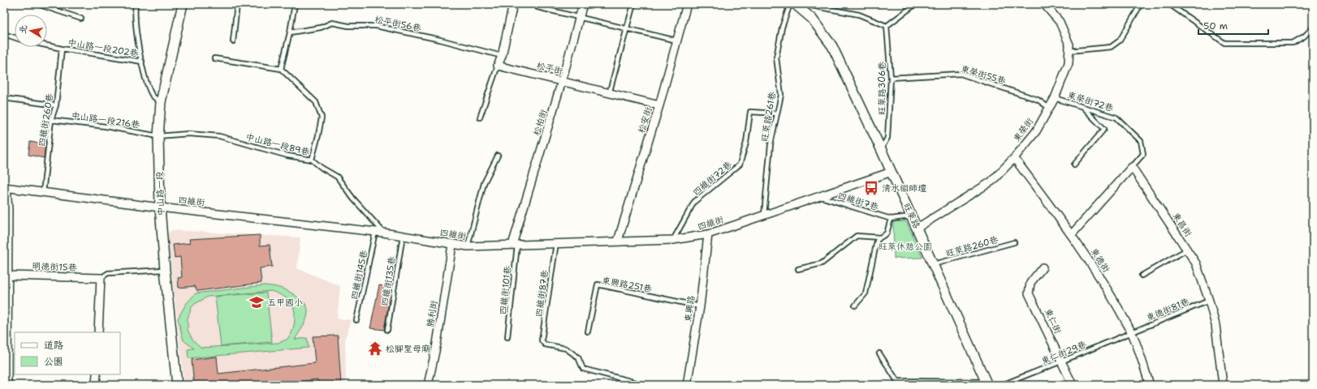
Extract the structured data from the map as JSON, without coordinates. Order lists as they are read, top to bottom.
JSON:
{
  "streets": {
    "street": [
      "松平街",
      "松安街",
      "松柏街",
      "東榮街",
      "中山路一段",
      "四維街",
      "旺萊路",
      "東昌街",
      "東德街",
      "明德街15巷",
      "東興路",
      "勝利街",
      "東仁街"
    ],
    "lane": [
      "松平街56巷",
      "中山路一段202巷",
      "東榮街55巷",
      "旺萊路306巷",
      "東榮街72巷",
      "旺萊路261巷",
      "四維街260巷",
      "中山路一段216巷",
      "中山路一段89巷",
      "四維街72巷",
      "四維街7巷",
      "旺萊路260巷",
      "四維街145巷",
      "四維街135巷",
      "東興路251巷",
      "四維街101巷",
      "四維街87巷",
      "東德街81巷",
      "東仁街29巷"
    ]
  },
  "crossings": [
    ["中山路一段202巷", "四維街260巷"],
    ["松平街", "松安街"],
    ["松平街", "松柏街"],
    ["東榮街55巷", "旺萊路306巷"],
    ["東榮街55巷", "東榮街"],
    ["旺萊路306巷", "旺萊路"],
    ["東榮街72巷", "東榮街"],
    ["東榮街72巷", "東昌街"],
    ["旺萊路261巷", "四維街72巷"],
    ["旺萊路261巷", "四維街"],
    ["四維街260巷", "中山路一段216巷"],
    ["四維街260巷", "四維街"],
    ["中山路一段216巷", "中山路一段89巷"],
    ["中山路一段216巷", "中山路一段"],
    ["松安街", "四維街"],
    ["松柏街", "四維街"],
    ["松柏街", "四維街101巷"],
    ["東榮街", "旺萊路"],
    ["東榮街", "東德街"],
    ["中山路一段89巷", "中山路一段"],
    ["中山路一段89巷", "四維街"],
    ["四維街72巷", "四維街"],
    ["中山路一段", "四維街"],
    ["中山路一段", "明德街15巷"],
    ["四維街", "四維街7巷"],
    ["四維街", "旺萊路"],
    ["四維街", "四維街145巷"],
    ["四維街", "四維街135巷"],
    ["四維街", "四維街101巷"],
    ["四維街", "四維街87巷"],
    ["四維街", "東興路"],
    ["四維街", "勝利街"],
    ["旺萊路", "旺萊路260巷"],
    ["東昌街", "東德街81巷"],
    ["東德街", "東德街81巷"],
    ["東德街", "東仁街29巷"],
    ["東興路251巷", "東興路"],
    ["東德街81巷", "東仁街29巷"],
    ["東仁街", "東仁街29巷"]
  ],
  "parks": ["旺萊休憩公園"],
  "places": {
    "bus stop": ["清水祖師壇"],
    "school or university": ["五甲國小"],
    "temple": ["松腳聖母廟"]
  },
  "legend": ["道路", "公園"],
  "scale_bar": "50 m",
  "north": "left"
}
